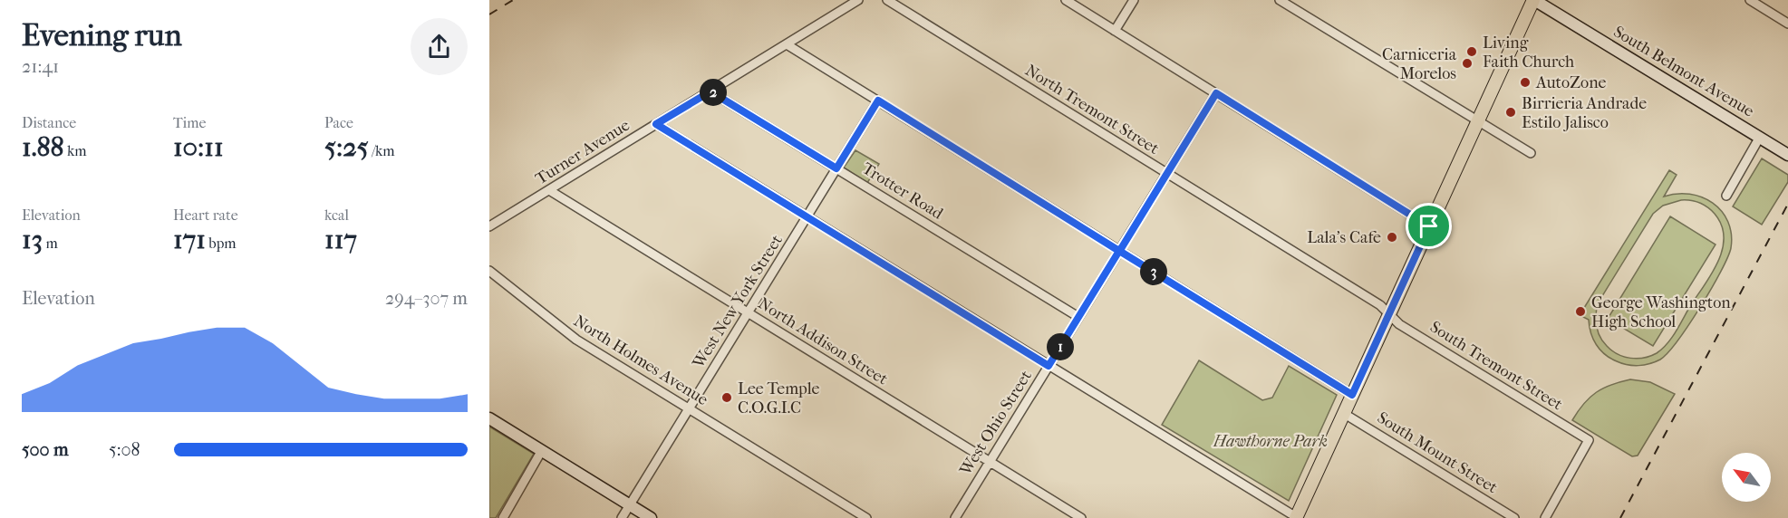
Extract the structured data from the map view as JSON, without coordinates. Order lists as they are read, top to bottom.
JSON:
{
  "streets": {
    "main road": ["South Belmont Avenue"],
    "street": [
      "North Tremont Street",
      "Turner Avenue",
      "Trotter Road",
      "West New York Street",
      "North Addison Street",
      "North Holmes Avenue",
      "South Tremont Street",
      "West Ohio Street",
      "South Mount Street"
    ]
  },
  "crossings": [
    ["North Tremont Street", "South Tremont Street"],
    ["North Tremont Street", "West Ohio Street"],
    ["Turner Avenue", "Trotter Road"],
    ["Turner Avenue", "North Addison Street"],
    ["Trotter Road", "West New York Street"],
    ["Trotter Road", "West Ohio Street"],
    ["West New York Street", "North Addison Street"],
    ["West New York Street", "North Holmes Avenue"],
    ["North Addison Street", "West Ohio Street"]
  ],
  "parks": ["Hawthorne Park"],
  "places": [
    "Living Faith Church",
    "Carniceria Morelos",
    "AutoZone",
    "Birrieria Andrade Estilo Jalisco",
    "Lala's Cafe",
    "George Washington High School",
    "Lee Temple C.O.G.I.C"
  ],
  "north": "top left",
  "page": {
    "heading": ["Evening run", "21:41"],
    "pins": ["2", "3", "1"],
    "stats": [
      ["Distance", "1.88 km"],
      ["Time", "10:11"],
      ["Pace", "5:25 /km"],
      ["Elevation", "13 m"],
      ["Heart rate", "171 bpm"],
      ["kcal", "117"]
    ],
    "chart": ["Elevation", "294–307 m"],
    "list": [
      {
        "name": "500 m",
        "note": "5:08"
      }
    ]
  }
}
